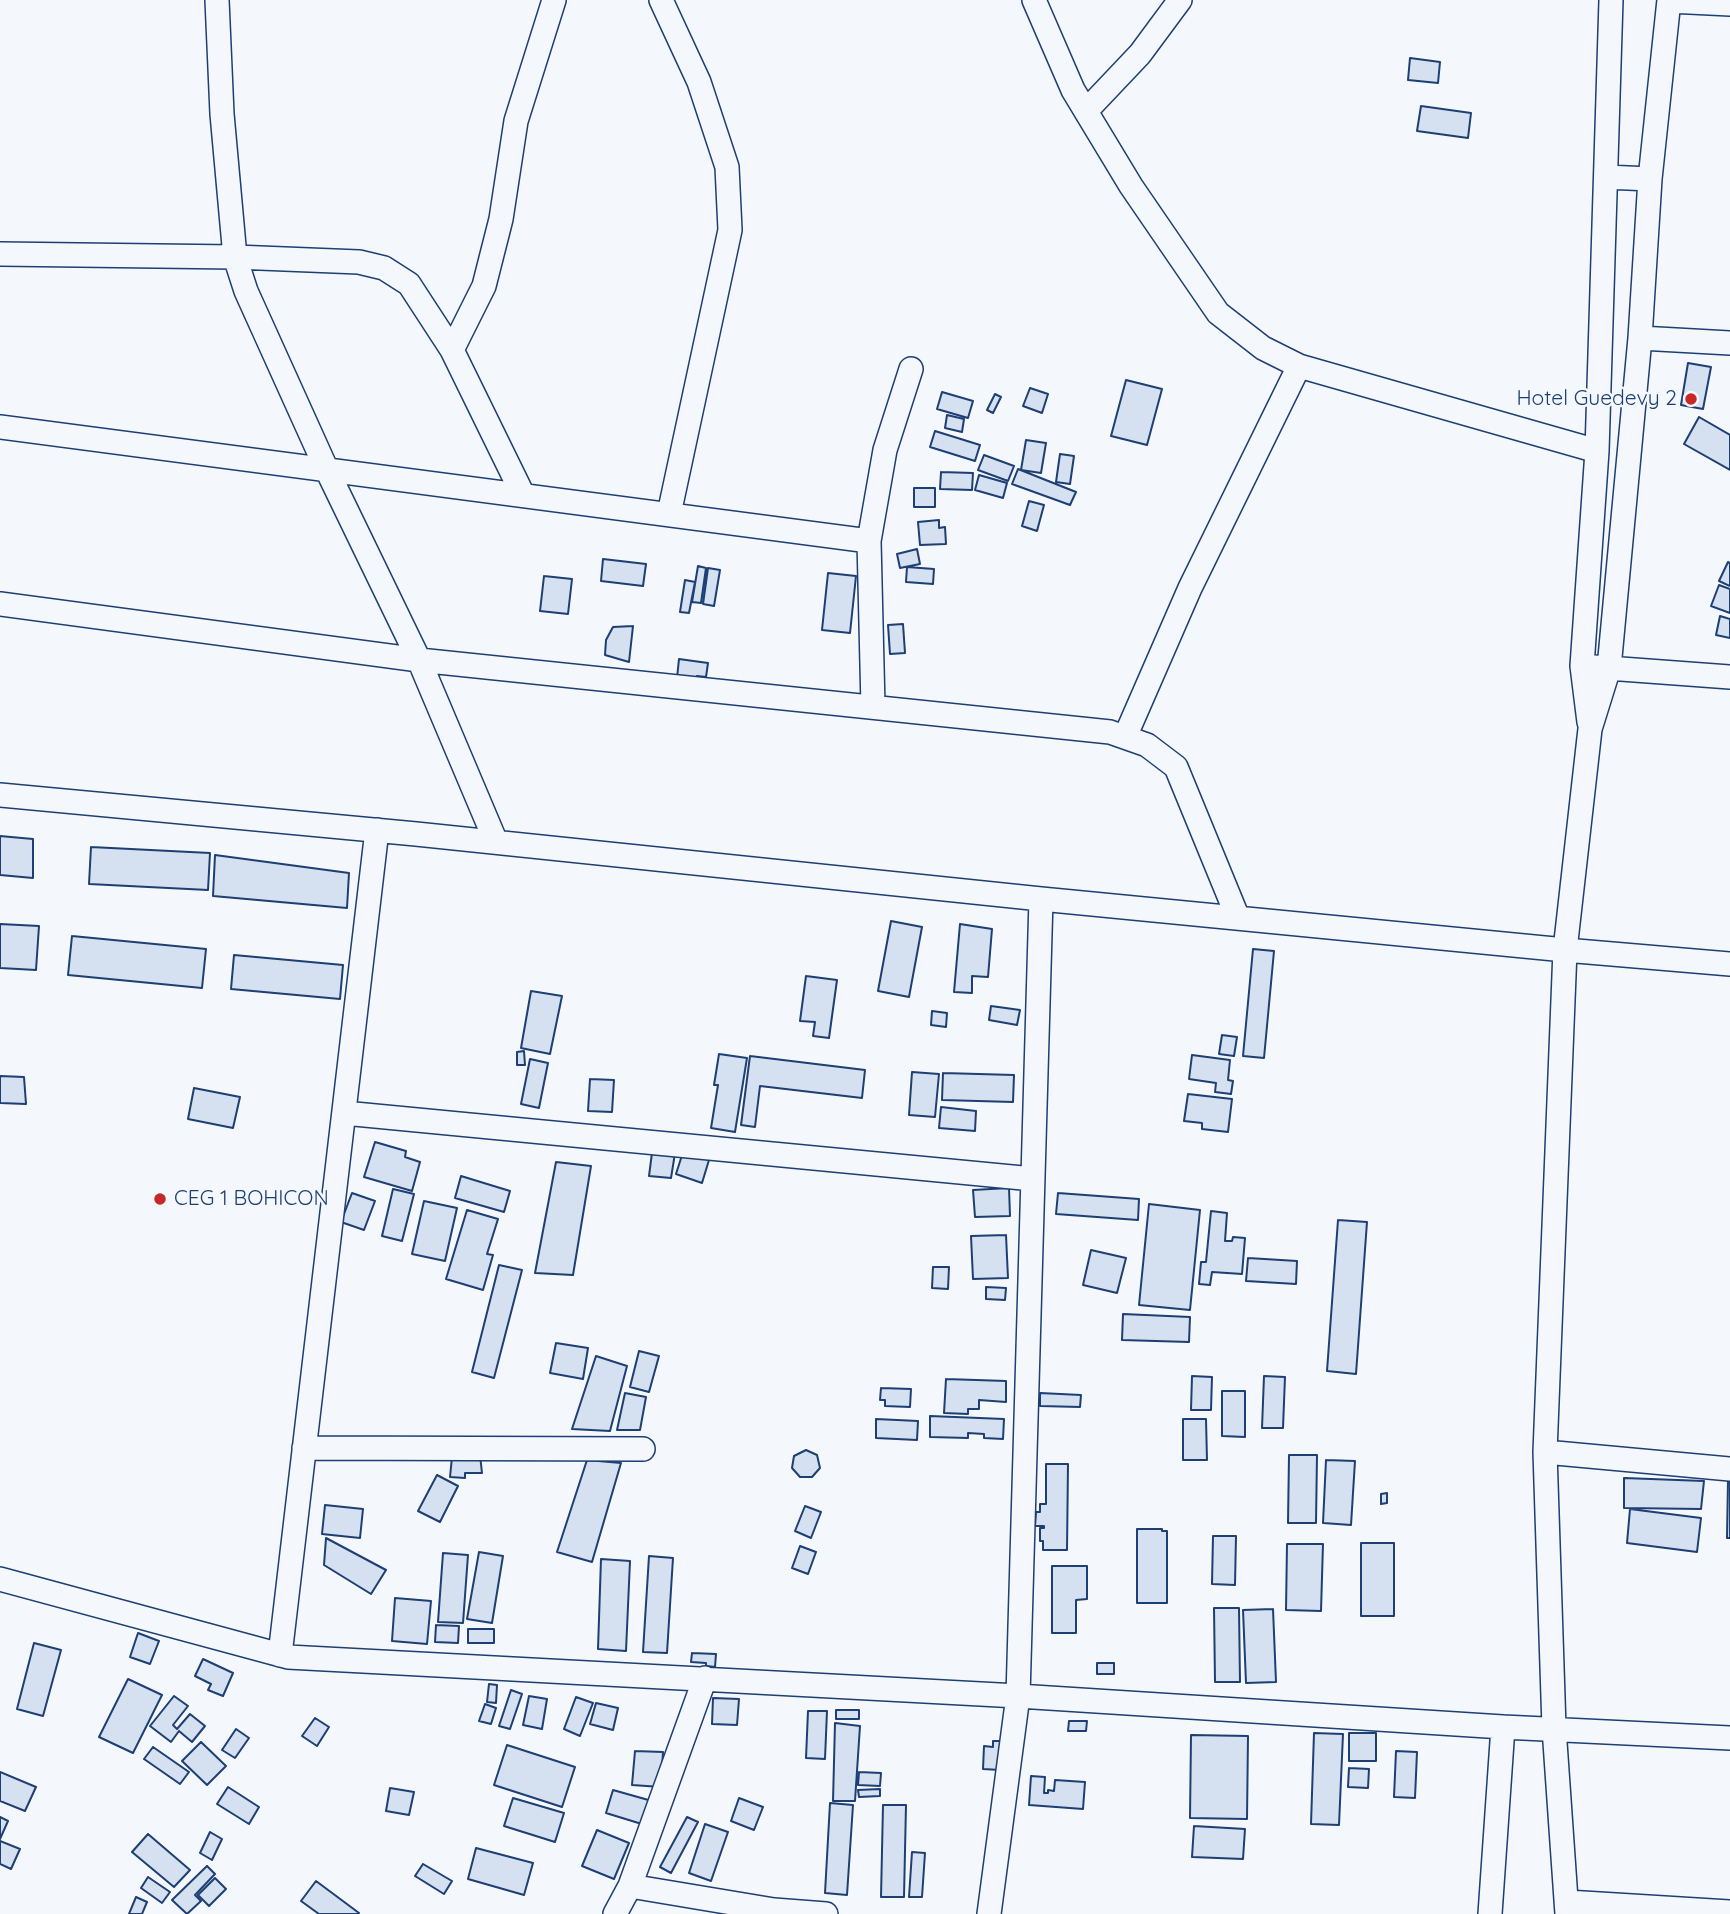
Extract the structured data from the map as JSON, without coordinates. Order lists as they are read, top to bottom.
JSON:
{
  "places": ["Hotel Guedevy 2", "CEG 1 BOHICON"]
}
